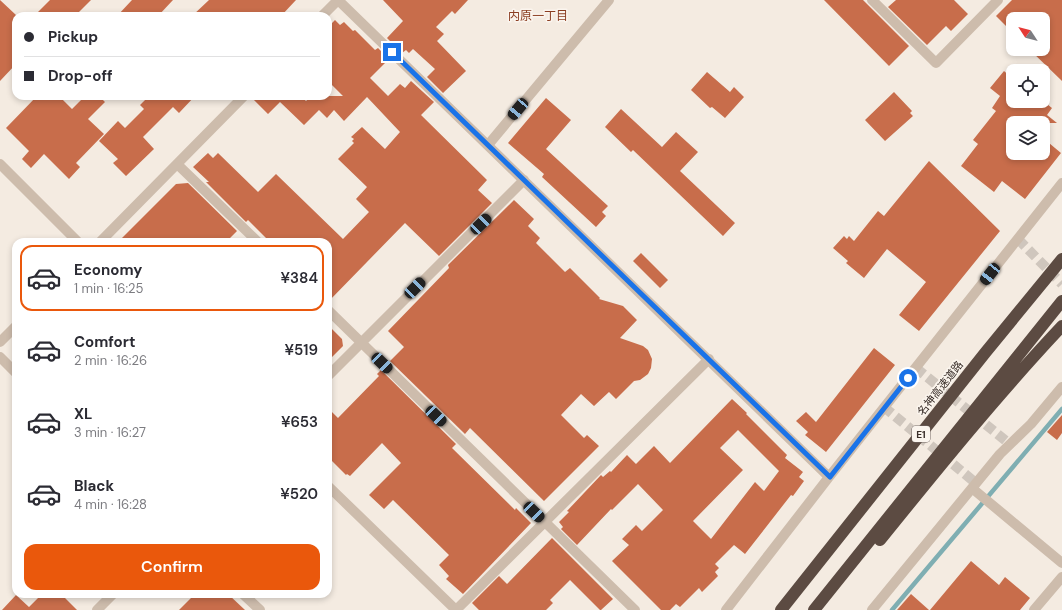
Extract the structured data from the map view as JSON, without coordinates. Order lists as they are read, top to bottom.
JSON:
{
  "streets": {
    "highway": ["名神高速道路", "E1"]
  },
  "districts": ["内原一丁目"],
  "north": "top left",
  "page": {
    "banner": ["Pickup", "Drop-off"],
    "list": [
      {
        "name": "Economy",
        "note": "1 min · 16:25",
        "value": "¥384"
      },
      {
        "name": "Comfort",
        "note": "2 min · 16:26",
        "value": "¥519"
      },
      {
        "name": "XL",
        "note": "3 min · 16:27",
        "value": "¥653"
      },
      {
        "name": "Black",
        "note": "4 min · 16:28",
        "value": "¥520"
      }
    ],
    "buttons": "Confirm"
  }
}
